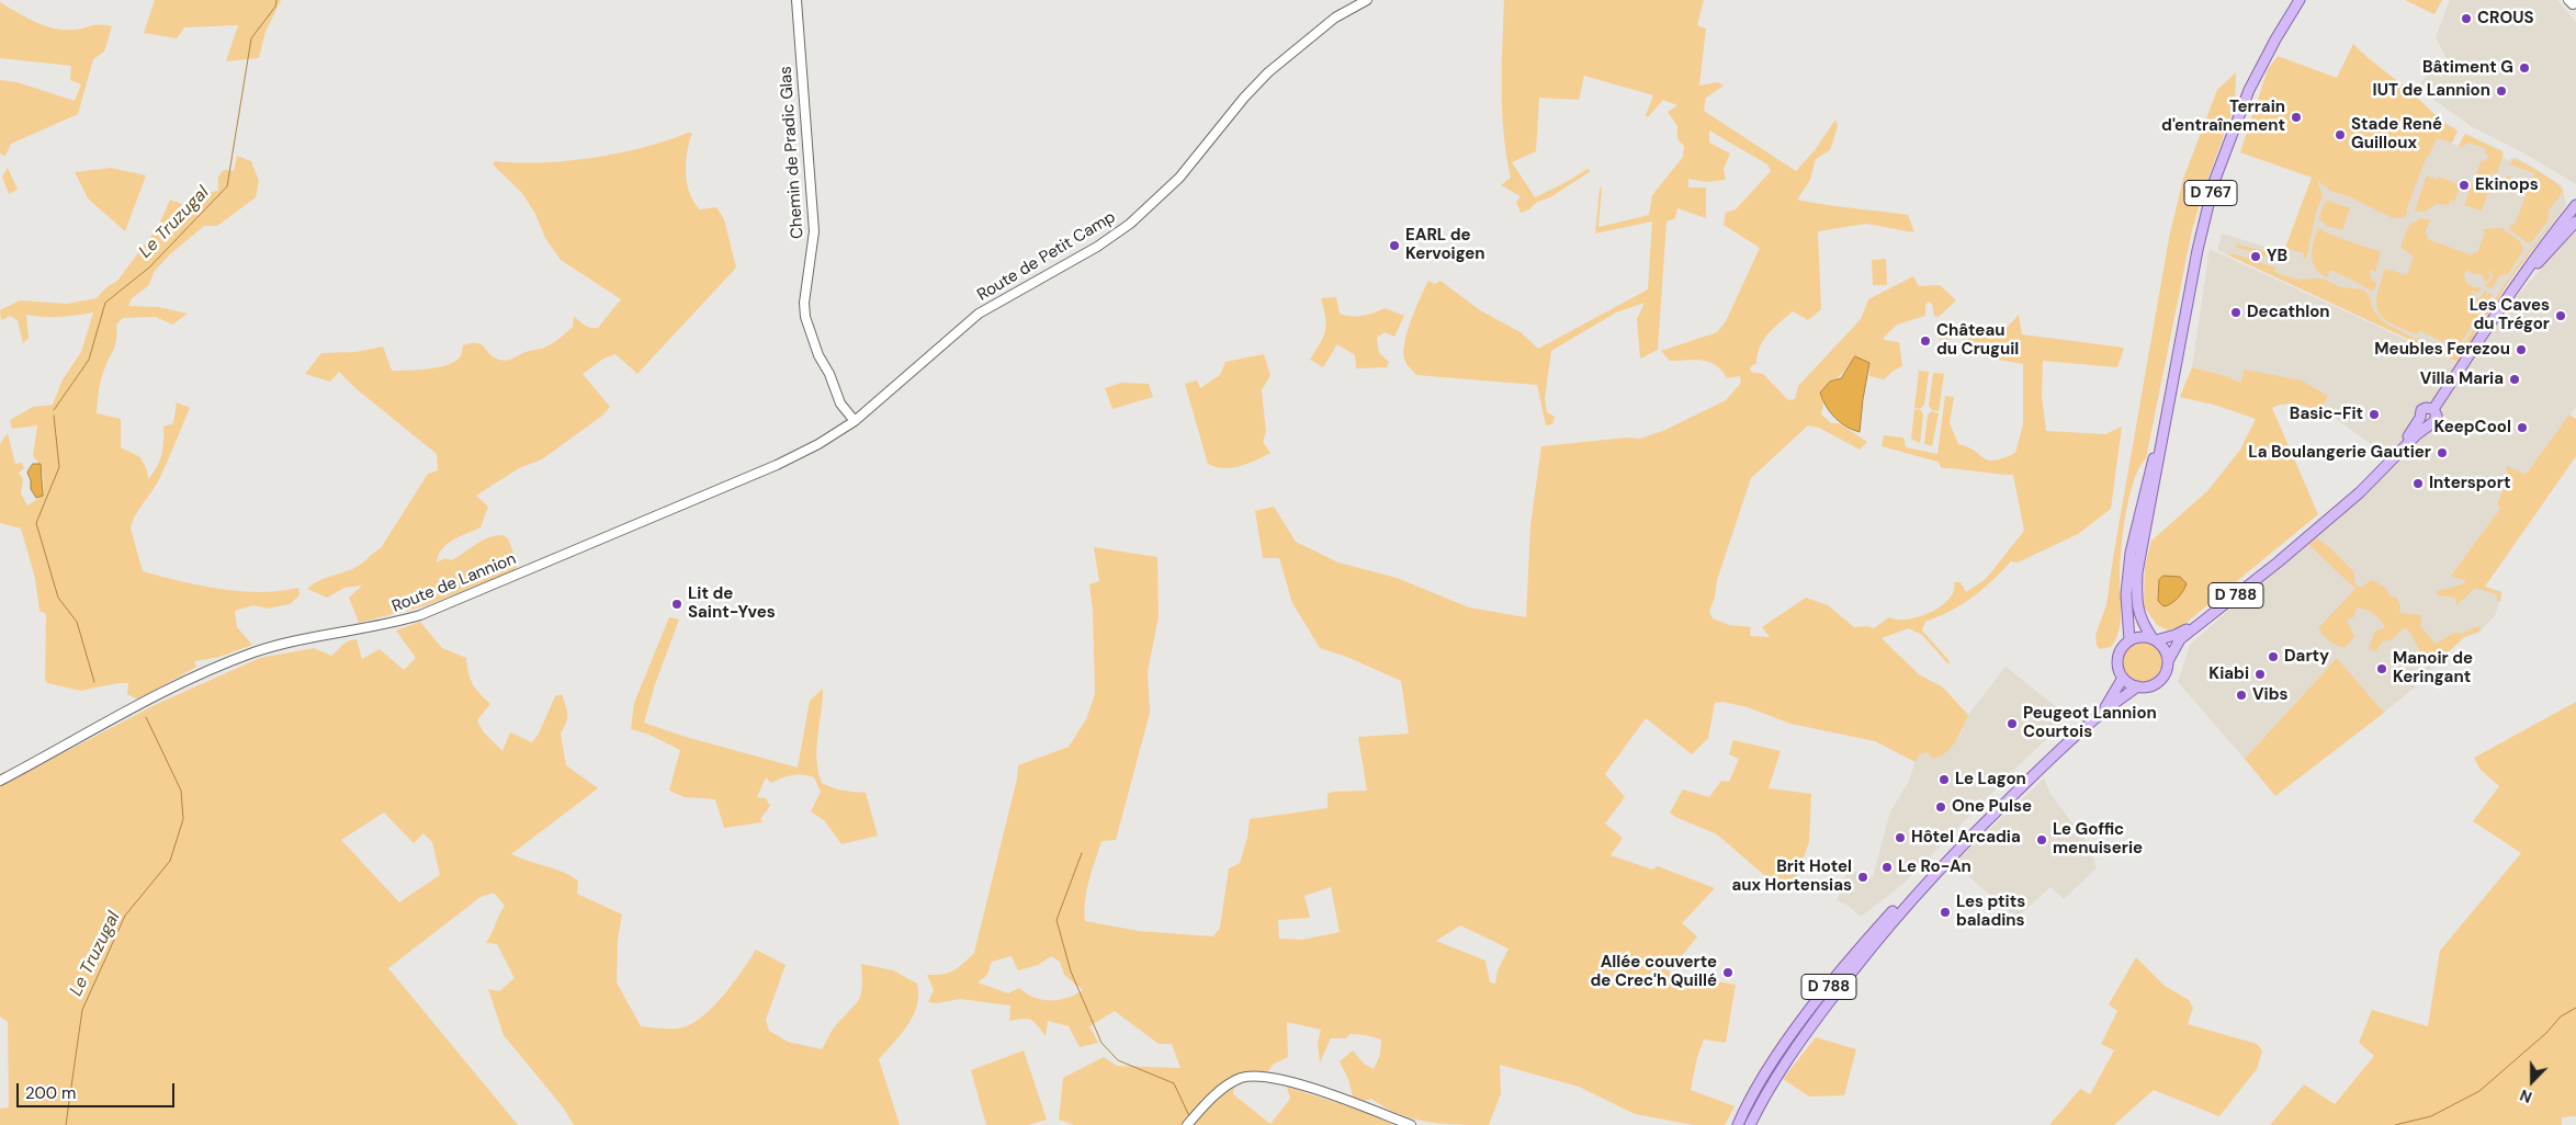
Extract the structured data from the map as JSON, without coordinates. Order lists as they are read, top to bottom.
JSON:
{
  "streets": {
    "main road": [
      "Chemin de Pradic Glas",
      "D 767",
      "Route de Petit Camp",
      "Route de Lannion",
      "D 788"
    ]
  },
  "crossings": [
    ["Chemin de Pradic Glas", "Route de Petit Camp"],
    ["Chemin de Pradic Glas", "Route de Lannion"],
    ["D 767", "D 788"],
    ["Route de Petit Camp", "Route de Lannion"]
  ],
  "water": ["Le Truzugal"],
  "places": [
    "CROUS",
    "Bâtiment G",
    "IUT de Lannion",
    "Terrain d'entraînement",
    "Stade René Guilloux",
    "Ekinops",
    "EARL de Kervoigen",
    "YB",
    "Decathlon",
    "Les Caves du Trégor",
    "Château du Cruguil",
    "Meubles Ferezou",
    "Villa Maria",
    "Basic-Fit",
    "KeepCool",
    "La Boulangerie Gautier",
    "Intersport",
    "Lit de Saint-Yves",
    "Darty",
    "Manoir de Keringant",
    "Kiabi",
    "Vibs",
    "Peugeot Lannion Courtois",
    "Le Lagon",
    "One Pulse",
    "Hôtel Arcadia",
    "Le Goffic menuiserie",
    "Le Ro-An",
    "Brit Hotel aux Hortensias",
    "Les ptits baladins",
    "Allée couverte de Crec'h Quillé"
  ],
  "scale_bar": "200 m",
  "north": "bottom"
}
